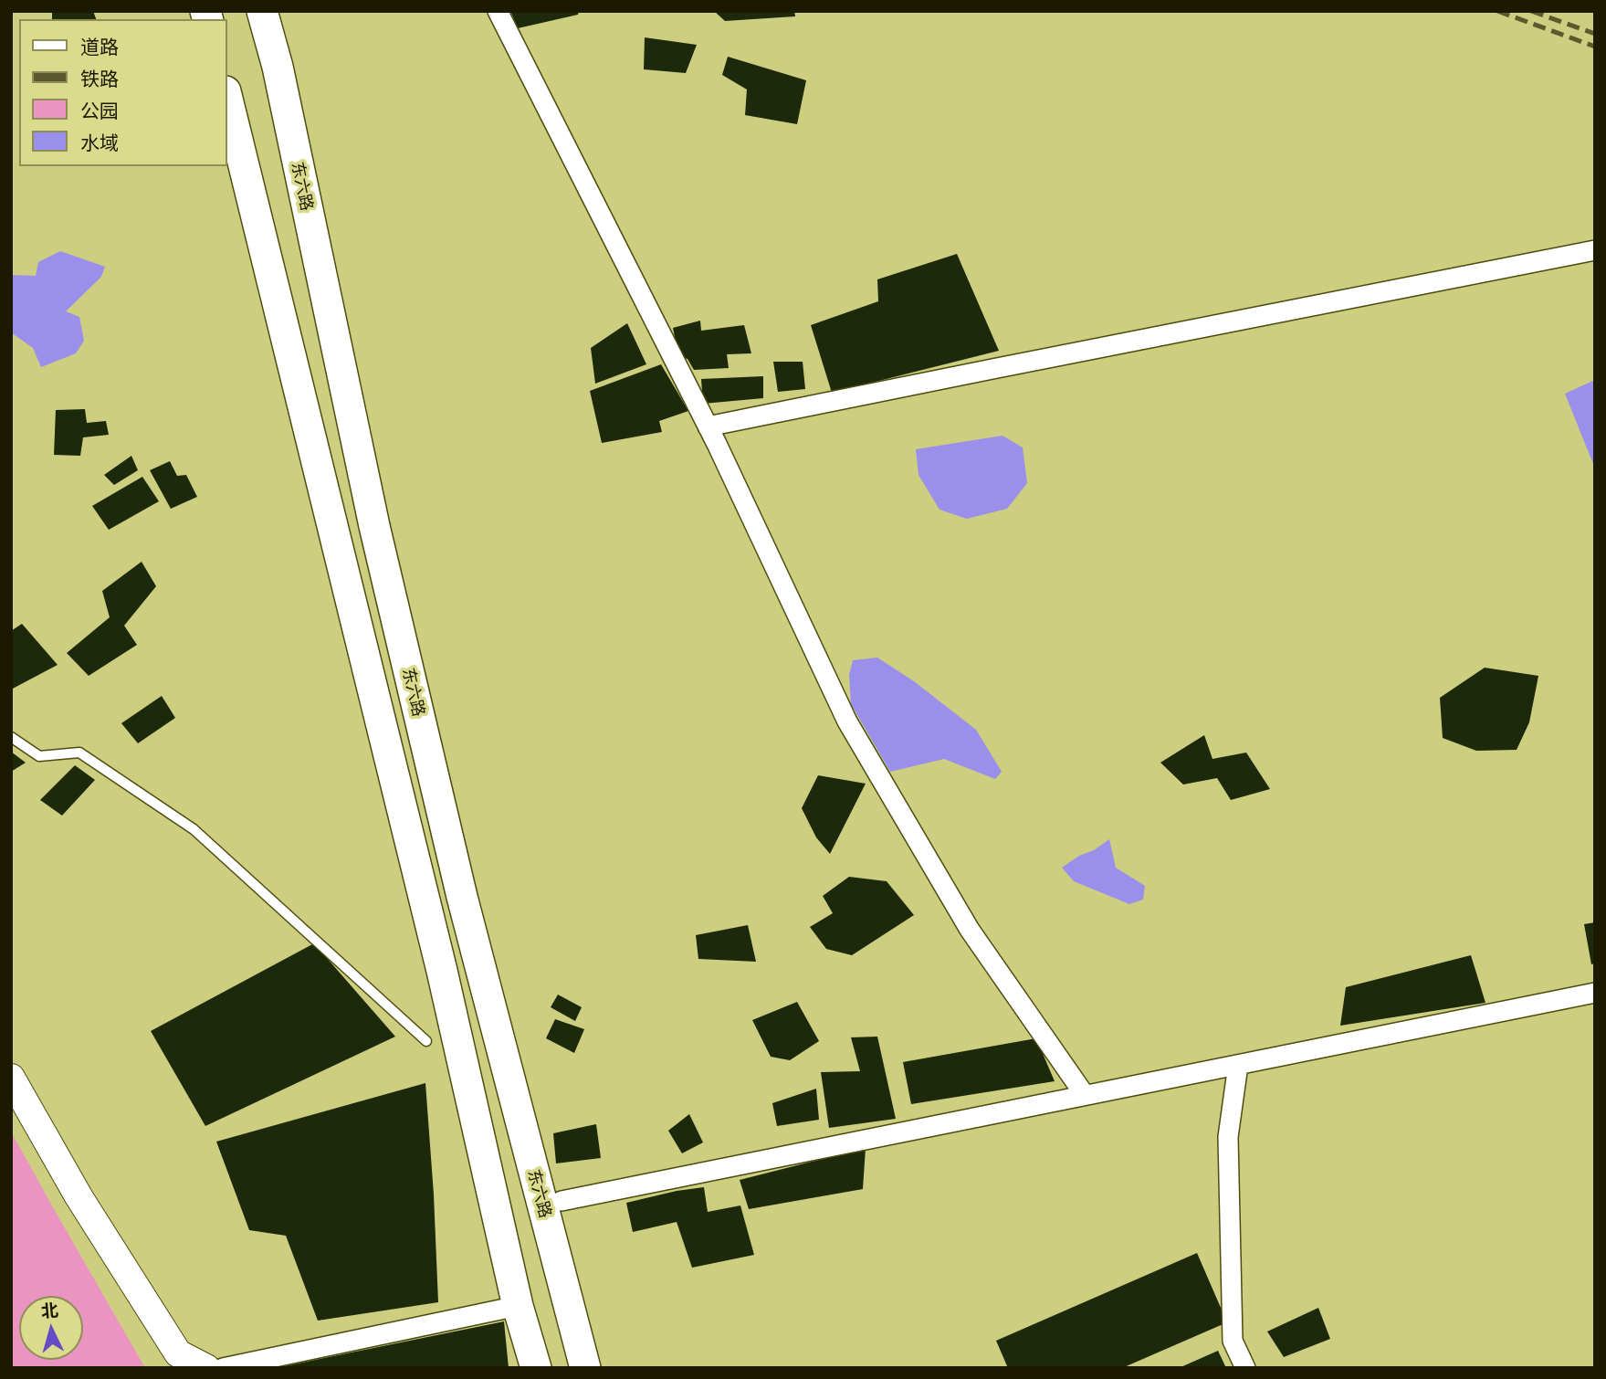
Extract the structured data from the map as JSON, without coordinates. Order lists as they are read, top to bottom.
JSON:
{
  "streets": {
    "main road": ["东六路"]
  },
  "legend": [
    "道路",
    "铁路",
    "公园",
    "水域"
  ],
  "north": "top"
}
